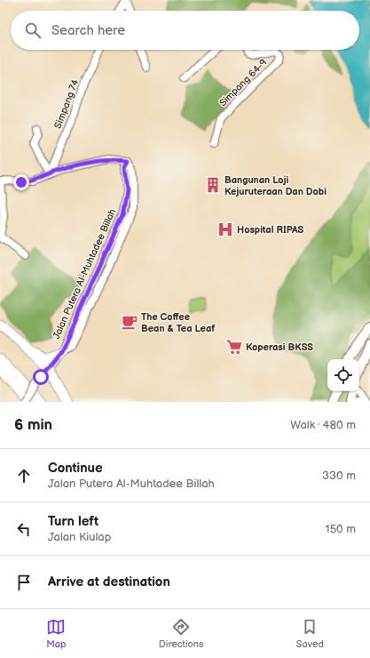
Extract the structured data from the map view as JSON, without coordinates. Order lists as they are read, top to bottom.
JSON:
{
  "streets": {
    "street": ["Simpang 64-9", "Simpang 74", "Jalan Putera Al-Muhtadee Billah"]
  },
  "crossings": [
    ["Simpang 74", "Jalan Putera Al-Muhtadee Billah"]
  ],
  "places": {
    "building": ["Bangunan Loji Kejuruteraan Dan Dobi"],
    "hospital": ["Hospital RIPAS"],
    "cafe": ["The Coffee Bean & Tea Leaf"],
    "supermarket": ["Koperasi BKSS"]
  },
  "page": {
    "search": "Search here",
    "heading": ["6 min", "Walk · 480 m"],
    "list": [
      ["Continue", "Jalan Putera Al-Muhtadee Billah", "330 m"],
      ["Turn left", "Jalan Kiulap", "150 m"],
      "Arrive at destination"
    ],
    "nav": ["Map", "Directions", "Saved"]
  }
}
